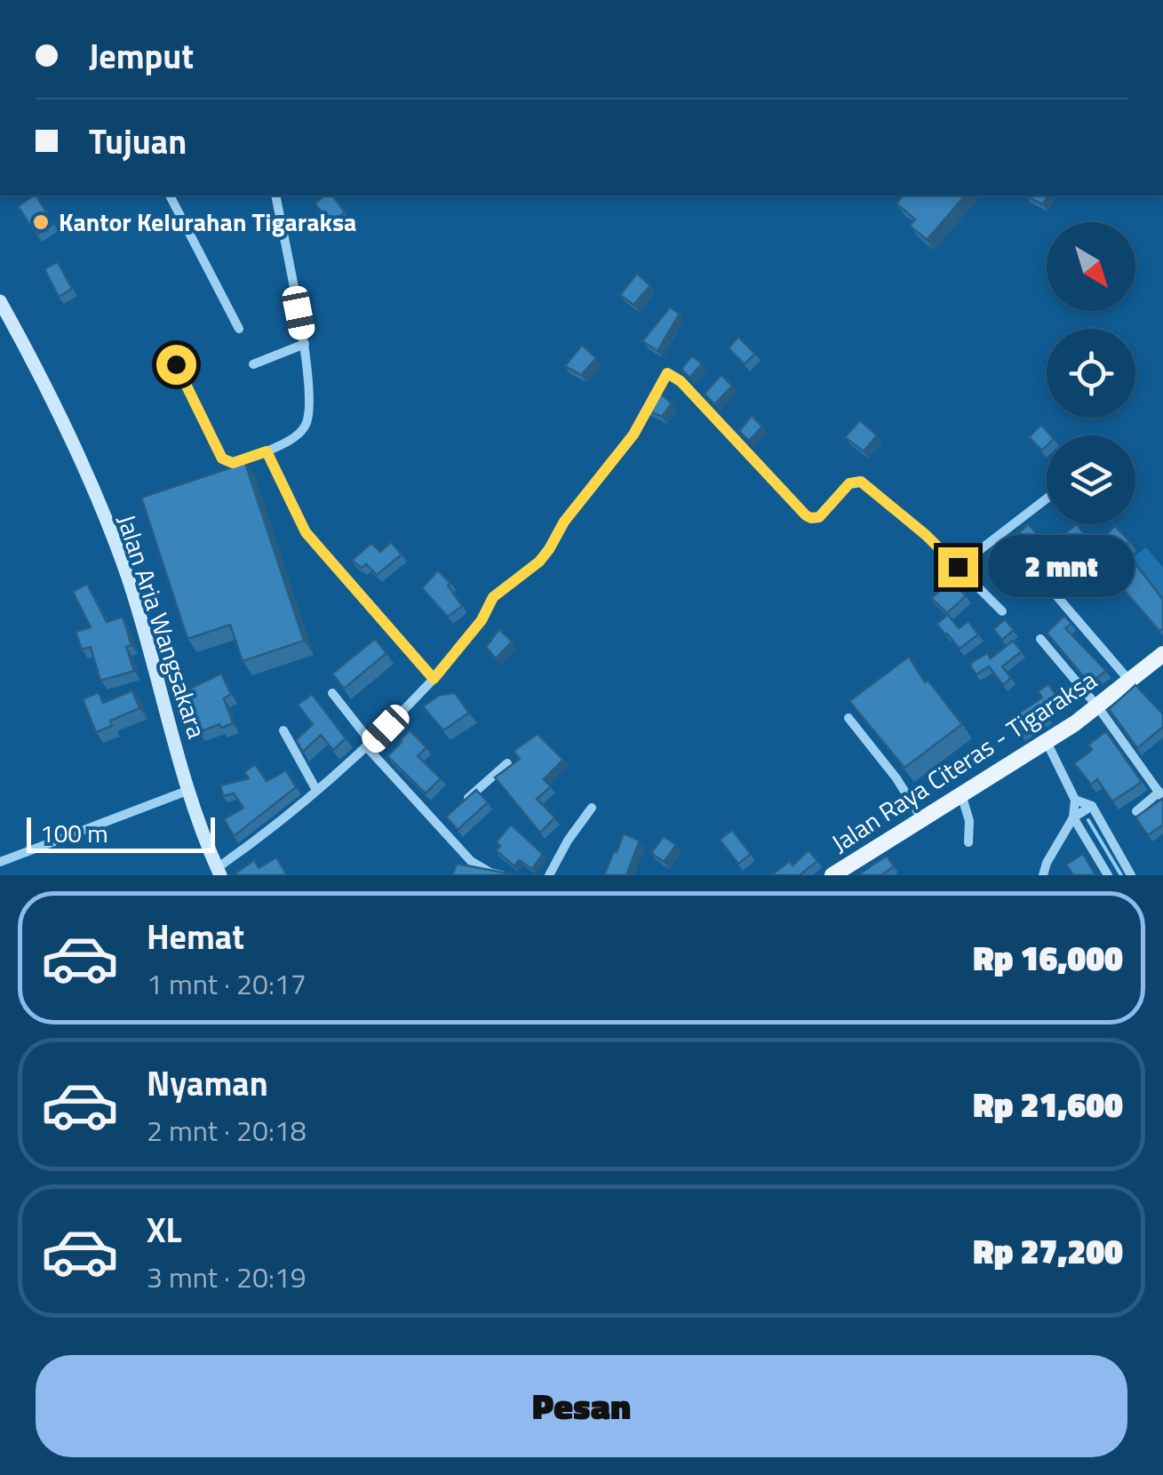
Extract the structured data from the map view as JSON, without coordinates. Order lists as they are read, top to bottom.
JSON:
{
  "streets": {
    "main road": ["Jalan Raya Citeras - Tigaraksa"],
    "street": ["Jalan Aria Wangsakara"]
  },
  "places": ["Kantor Kelurahan Tigaraksa"],
  "scale_bar": "100 m",
  "north": "bottom right",
  "page": {
    "banner": ["Jemput", "Tujuan"],
    "bubble": "2 mnt",
    "scale": "100 m",
    "list": [
      {
        "name": "Hemat",
        "note": "1 mnt · 20:17",
        "value": "Rp 16,000"
      },
      {
        "name": "Nyaman",
        "note": "2 mnt · 20:18",
        "value": "Rp 21,600"
      },
      {
        "name": "XL",
        "note": "3 mnt · 20:19",
        "value": "Rp 27,200"
      }
    ],
    "buttons": "Pesan"
  }
}
